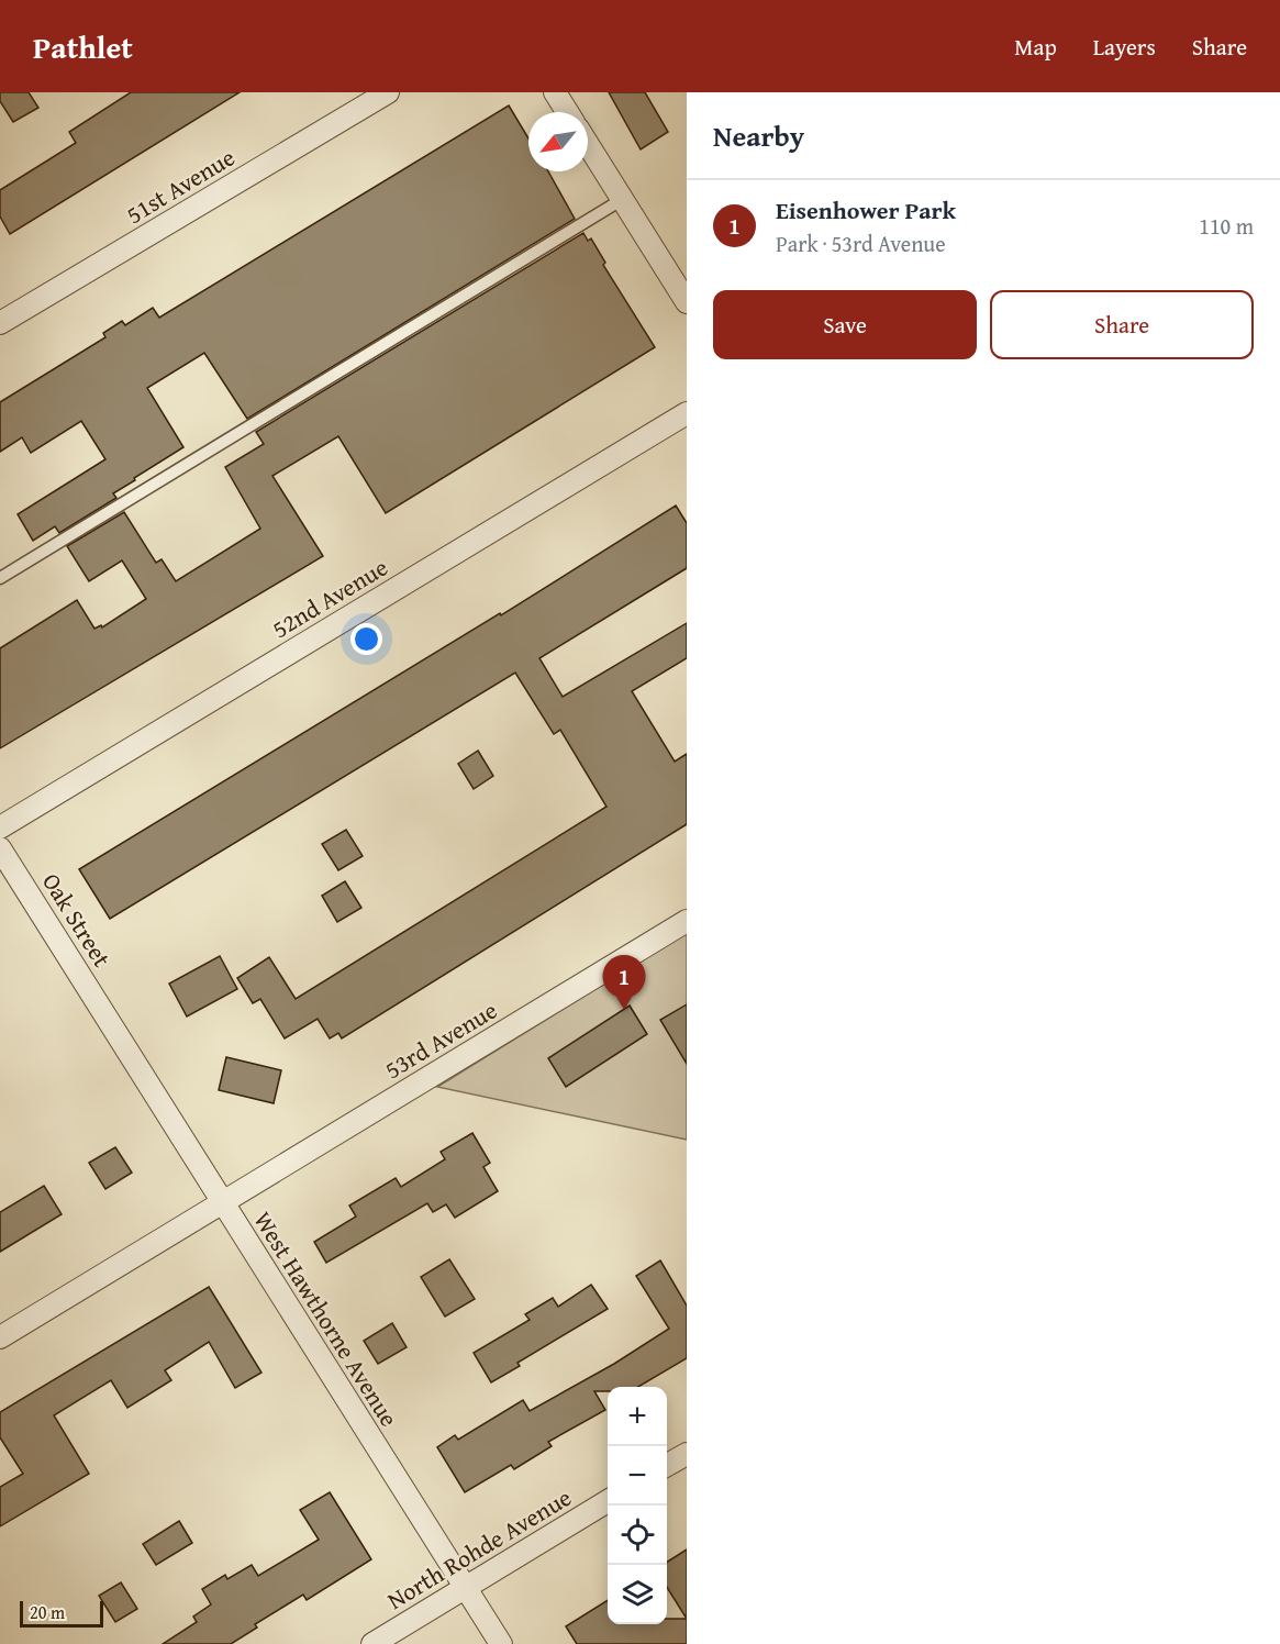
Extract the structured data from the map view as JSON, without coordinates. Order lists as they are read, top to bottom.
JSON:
{
  "streets": {
    "street": [
      "51st Avenue",
      "52nd Avenue",
      "Oak Street",
      "53rd Avenue",
      "West Hawthorne Avenue",
      "North Rohde Avenue"
    ]
  },
  "crossings": [
    ["Oak Street", "West Hawthorne Avenue"],
    ["53rd Avenue", "West Hawthorne Avenue"],
    ["West Hawthorne Avenue", "North Rohde Avenue"]
  ],
  "scale_bar": "20 m",
  "north": "bottom left",
  "page": {
    "header": "Pathlet",
    "nav": ["Map", "Layers", "Share"],
    "heading": "Nearby",
    "list": [
      {
        "mark": "1",
        "name": "Eisenhower Park",
        "note": "Park · 53rd Avenue",
        "value": "110 m"
      }
    ],
    "buttons": ["Save", "Share"],
    "pins": "1",
    "map_buttons": ["+", "−"],
    "scale": "20 m"
  }
}
